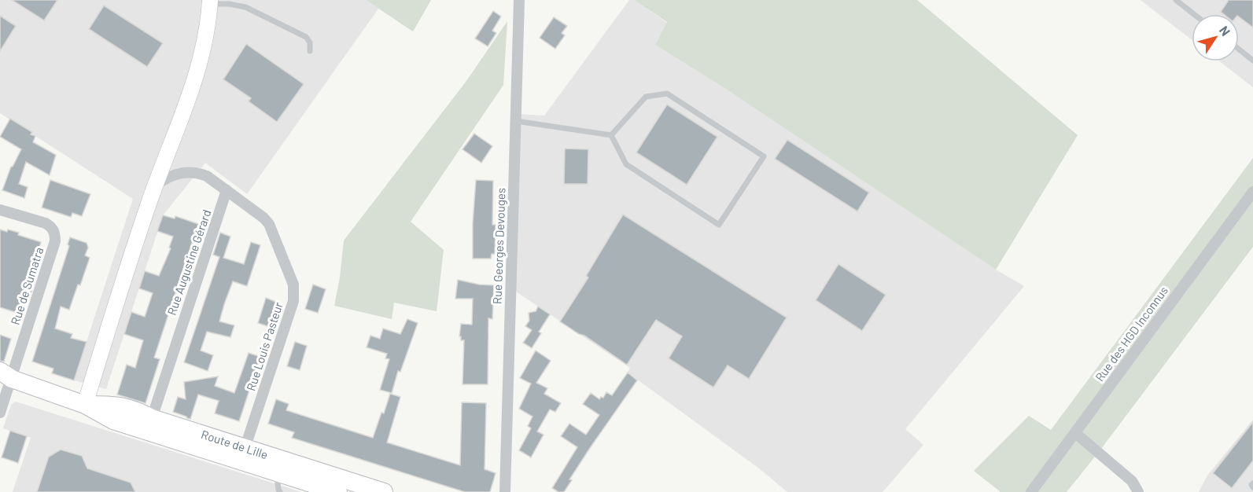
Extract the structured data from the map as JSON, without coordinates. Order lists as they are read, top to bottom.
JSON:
{
  "streets": {
    "main road": ["Route de Lille"],
    "street": [
      "Rue Georges Devouges",
      "Rue Augustine Gérard",
      "Rue de Sumatra",
      "Rue des HGD Inconnus",
      "Rue Louis Pasteur"
    ]
  },
  "crossings": [
    ["Rue Augustine Gérard", "Rue Louis Pasteur"],
    ["Rue Augustine Gérard", "Route de Lille"],
    ["Rue de Sumatra", "Route de Lille"],
    ["Rue Louis Pasteur", "Route de Lille"]
  ],
  "north": "top right"
}
